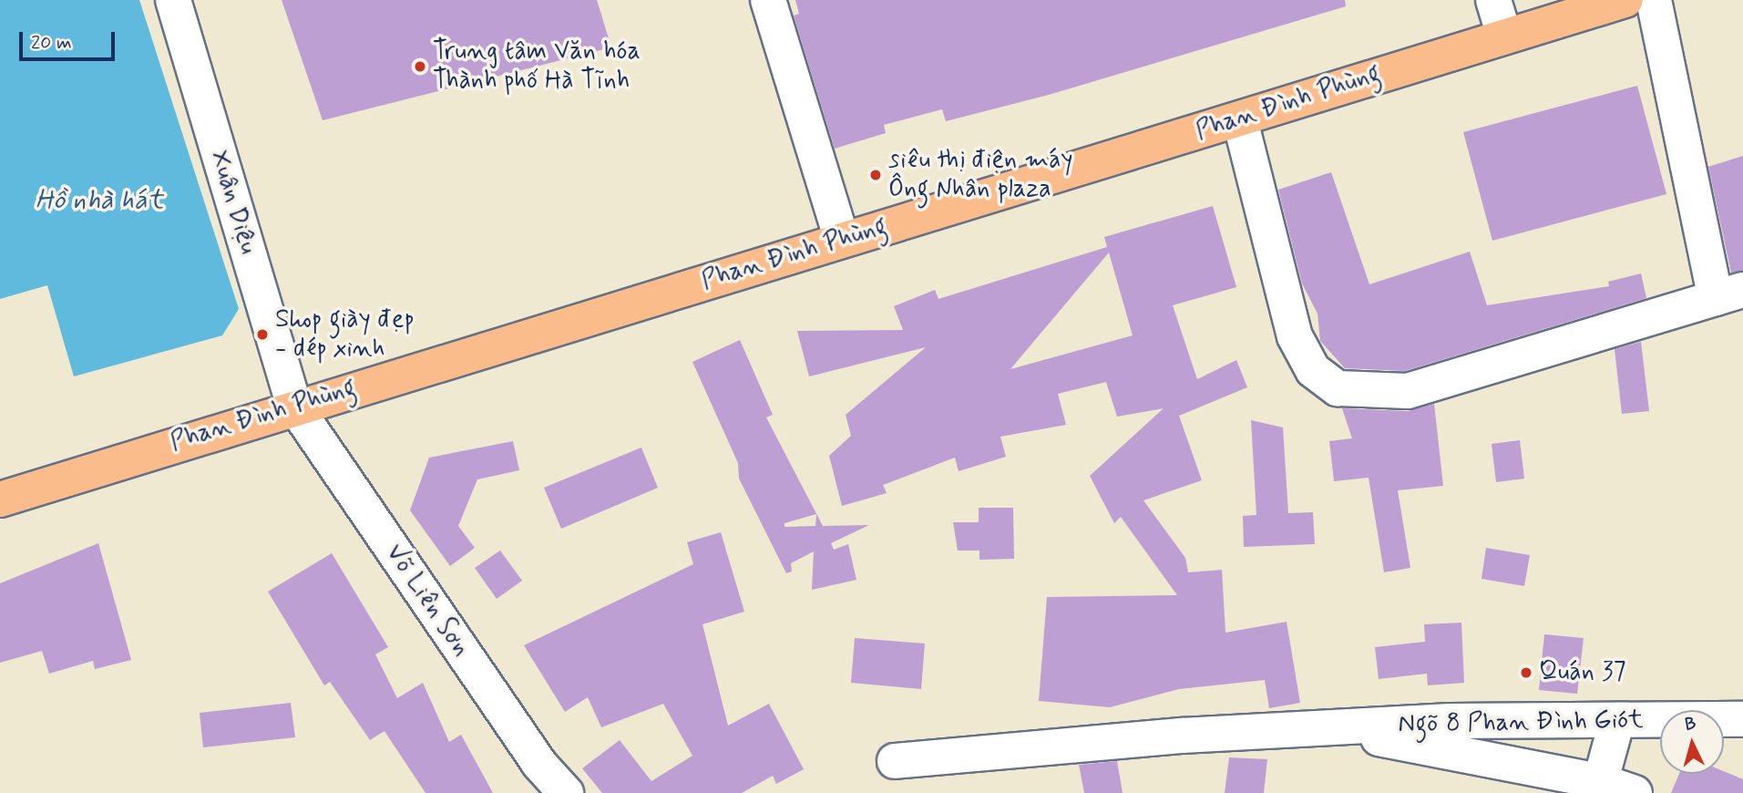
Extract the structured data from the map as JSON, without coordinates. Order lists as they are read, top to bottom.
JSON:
{
  "streets": {
    "main road": ["Phan Đình Phùng"],
    "street": ["Xuân Diệu", "Võ Liên Sơn", "Ngõ 8 Phan Đình Giót"]
  },
  "crossings": [
    ["Phan Đình Phùng", "Xuân Diệu"],
    ["Phan Đình Phùng", "Võ Liên Sơn"],
    ["Xuân Diệu", "Võ Liên Sơn"]
  ],
  "water": ["Hồ nhà hát"],
  "places": [
    "Trung tâm Văn hóa Thành phố Hà Tĩnh",
    "siêu thị điện máy Ông Nhân plaza",
    "Shop giày đẹp - dép xinh",
    "Quán 37"
  ],
  "scale_bar": "20 m",
  "north": "top"
}
